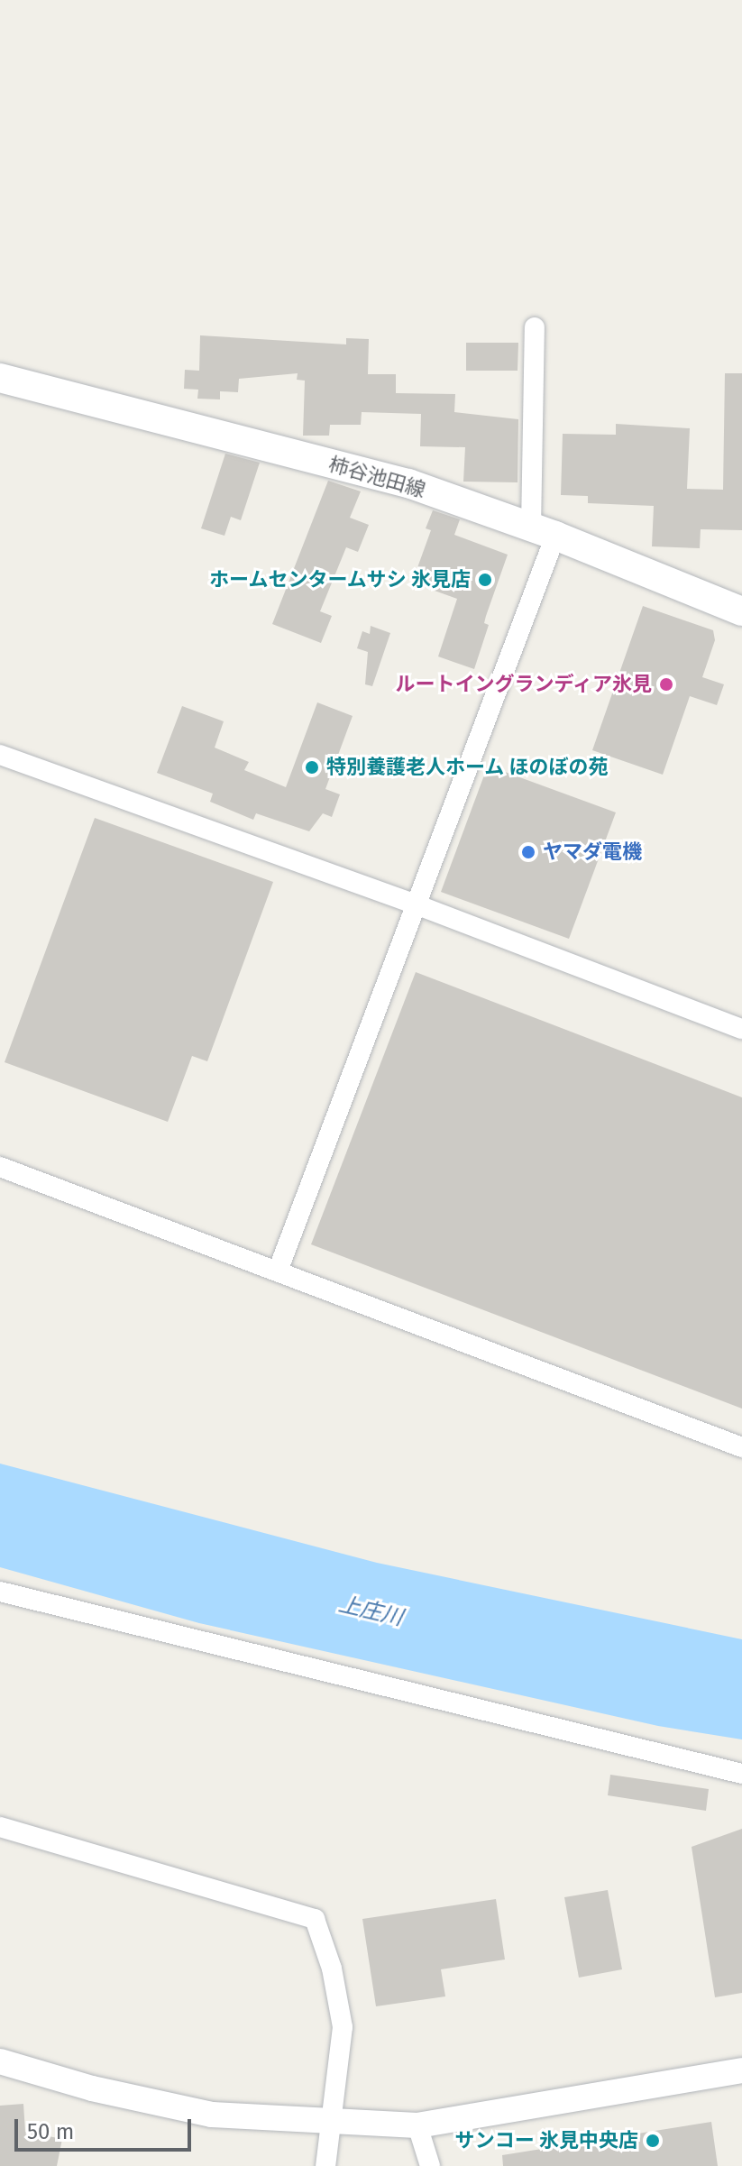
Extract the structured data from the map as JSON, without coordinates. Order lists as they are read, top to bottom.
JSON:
{
  "streets": {
    "main road": ["柿谷池田線"]
  },
  "water": ["上庄川"],
  "places": [
    "ホームセンタームサシ 氷見店",
    "ルートイングランディア氷見",
    "特別養護老人ホーム ほのぼの苑",
    "ヤマダ電機",
    "サンコー 氷見中央店"
  ],
  "scale_bar": "50 m"
}
